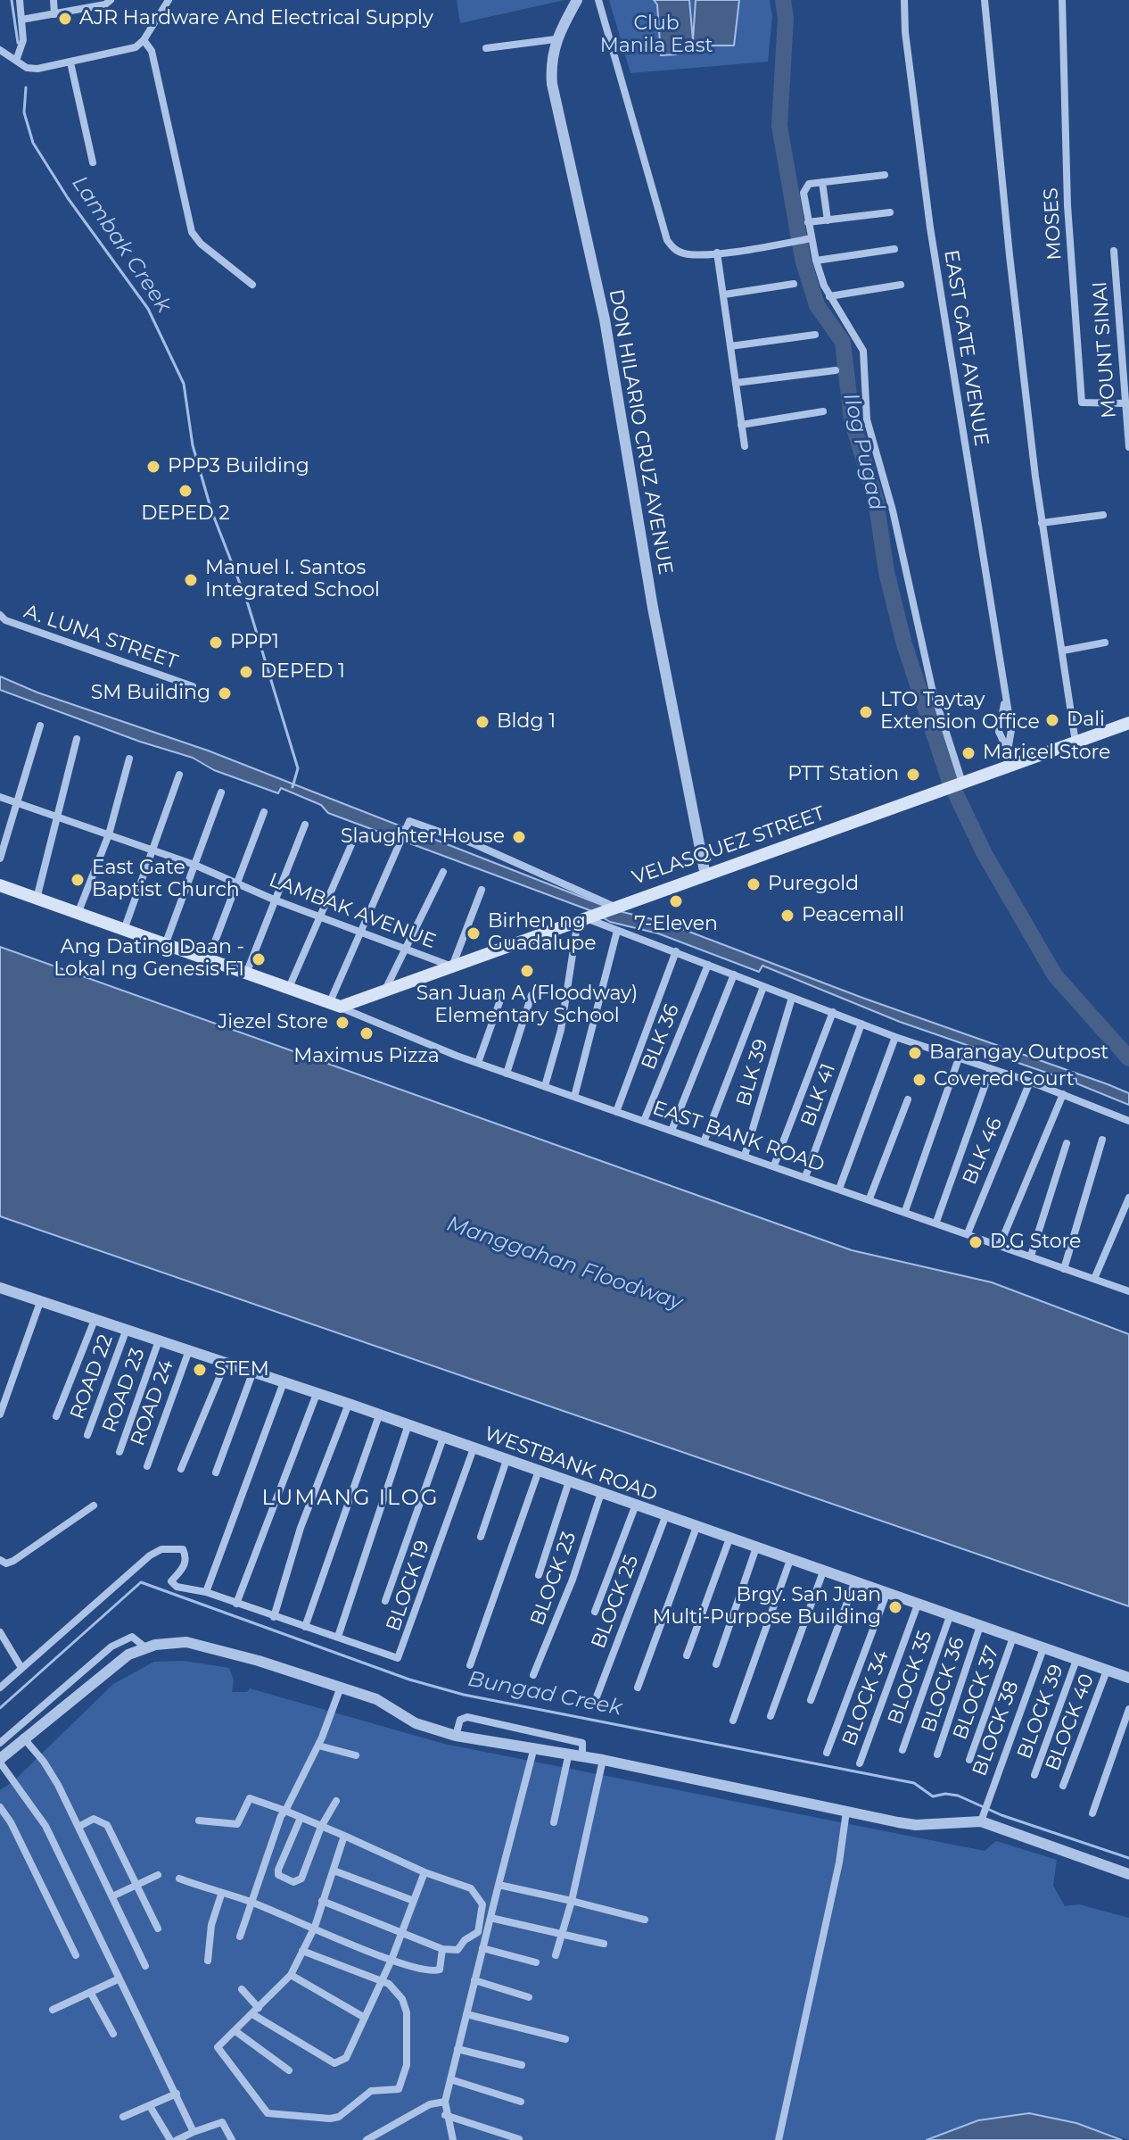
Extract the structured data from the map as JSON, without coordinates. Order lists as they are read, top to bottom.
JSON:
{
  "streets": {
    "main road": ["VELASQUEZ STREET"],
    "street": [
      "MOSES",
      "EAST GATE AVENUE",
      "MOUNT SINAI",
      "DON HILARIO CRUZ AVENUE",
      "A. LUNA STREET",
      "LAMBAK AVENUE",
      "BLK 36",
      "BLK 39",
      "BLK 41",
      "EAST BANK ROAD",
      "BLK 46",
      "ROAD 22",
      "ROAD 23",
      "ROAD 24",
      "WESTBANK ROAD",
      "BLOCK 23",
      "BLOCK 19",
      "BLOCK 25",
      "BLOCK 35",
      "BLOCK 36",
      "BLOCK 37",
      "BLOCK 34",
      "BLOCK 39",
      "BLOCK 40",
      "BLOCK 38"
    ]
  },
  "crossings": [
    ["MOSES", "MOUNT SINAI"],
    ["EAST GATE AVENUE", "VELASQUEZ STREET"],
    ["DON HILARIO CRUZ AVENUE", "VELASQUEZ STREET"],
    ["VELASQUEZ STREET", "LAMBAK AVENUE"],
    ["VELASQUEZ STREET", "EAST BANK ROAD"],
    ["BLK 36", "EAST BANK ROAD"],
    ["BLK 39", "EAST BANK ROAD"],
    ["BLK 41", "EAST BANK ROAD"],
    ["EAST BANK ROAD", "BLK 46"],
    ["ROAD 22", "WESTBANK ROAD"],
    ["ROAD 23", "WESTBANK ROAD"],
    ["ROAD 24", "WESTBANK ROAD"],
    ["WESTBANK ROAD", "BLOCK 23"],
    ["WESTBANK ROAD", "BLOCK 19"],
    ["WESTBANK ROAD", "BLOCK 25"],
    ["WESTBANK ROAD", "BLOCK 35"],
    ["WESTBANK ROAD", "BLOCK 36"],
    ["WESTBANK ROAD", "BLOCK 37"],
    ["WESTBANK ROAD", "BLOCK 34"],
    ["WESTBANK ROAD", "BLOCK 39"],
    ["WESTBANK ROAD", "BLOCK 40"],
    ["WESTBANK ROAD", "BLOCK 38"]
  ],
  "districts": ["LUMANG ILOG"],
  "water": [
    "Lambak Creek",
    "Ilog Pugad",
    "Manggahan Floodway",
    "Bungad Creek"
  ],
  "parks": ["Club Manila East"],
  "places": [
    "AJR Hardware And Electrical Supply",
    "PPP3 Building",
    "DEPED 2",
    "Manuel I. Santos Integrated School",
    "PPP1",
    "DEPED 1",
    "SM Building",
    "LTO Taytay Extension Office",
    "Dali",
    "Bldg 1",
    "Maricel Store",
    "PTT Station",
    "Slaughter House",
    "East Gate Baptist Church",
    "Puregold",
    "7-Eleven",
    "Peacemall",
    "Birhen ng Guadalupe",
    "Ang Dating Daan - Lokal ng Genesis F1",
    "San Juan A (Floodway) Elementary School",
    "Jiezel Store",
    "Maximus Pizza",
    "Barangay Outpost",
    "Covered Court",
    "D.G Store",
    "STEM",
    "Brgy. San Juan Multi-Purpose Building"
  ]
}
